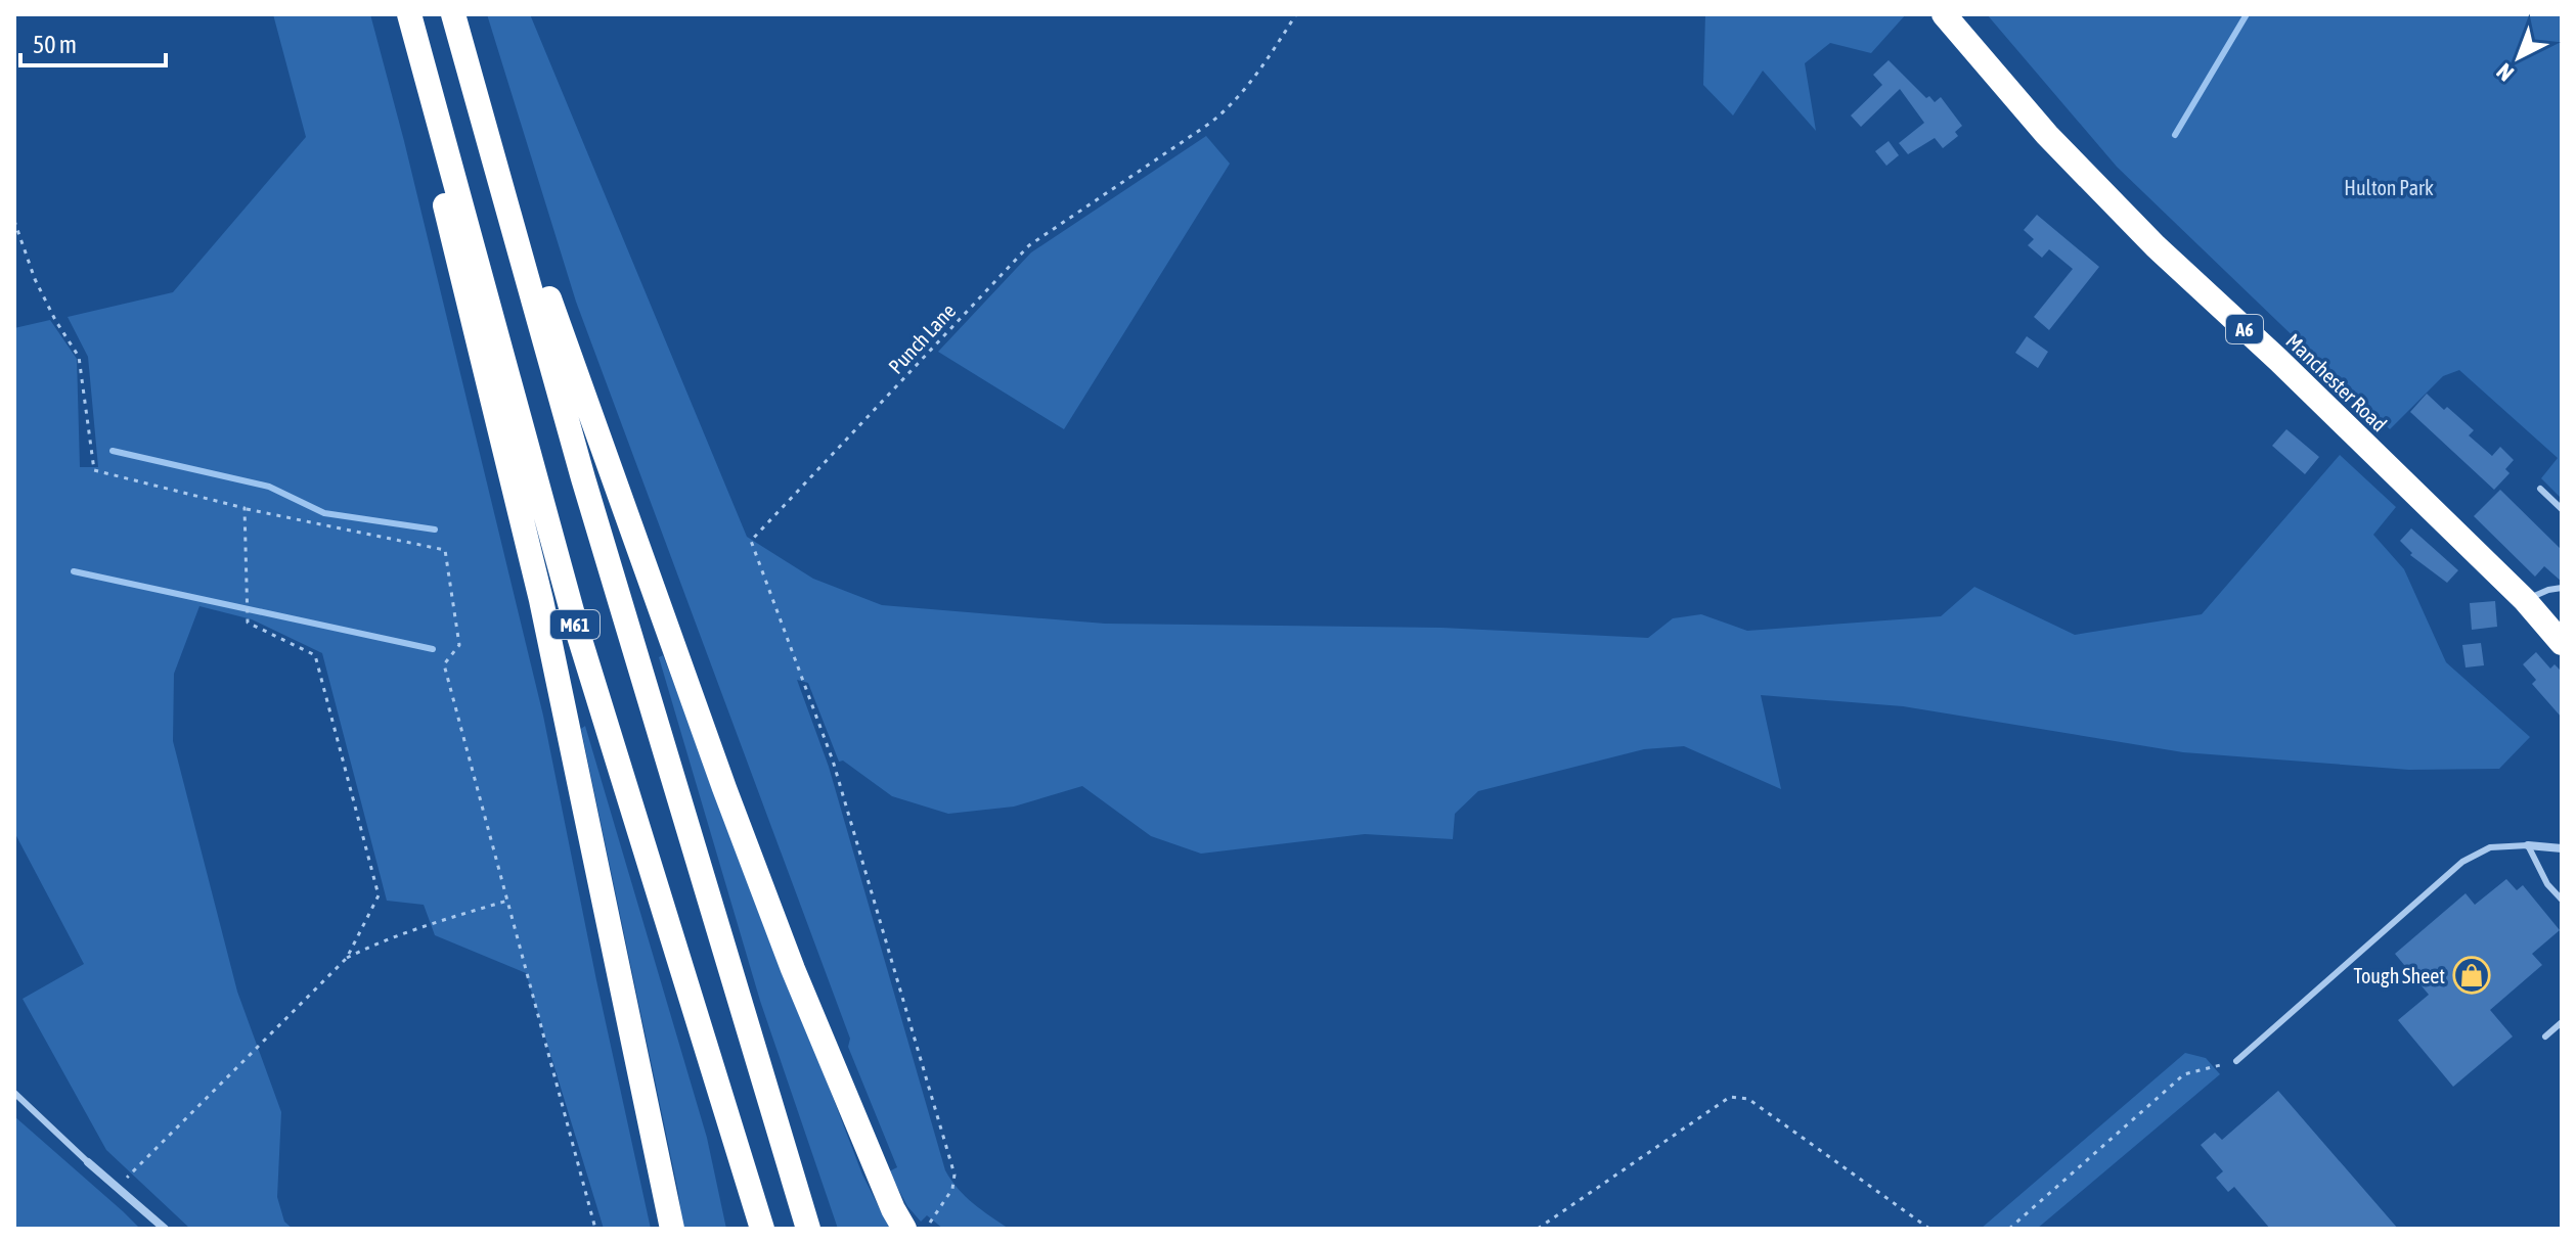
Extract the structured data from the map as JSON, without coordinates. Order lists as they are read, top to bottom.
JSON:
{
  "streets": {
    "highway": ["A6", "Manchester Road", "M61"],
    "path": ["Punch Lane"]
  },
  "parks": ["Hulton Park"],
  "places": {
    "shop": ["Tough Sheet"]
  },
  "scale_bar": "50 m",
  "north": "bottom left"
}
